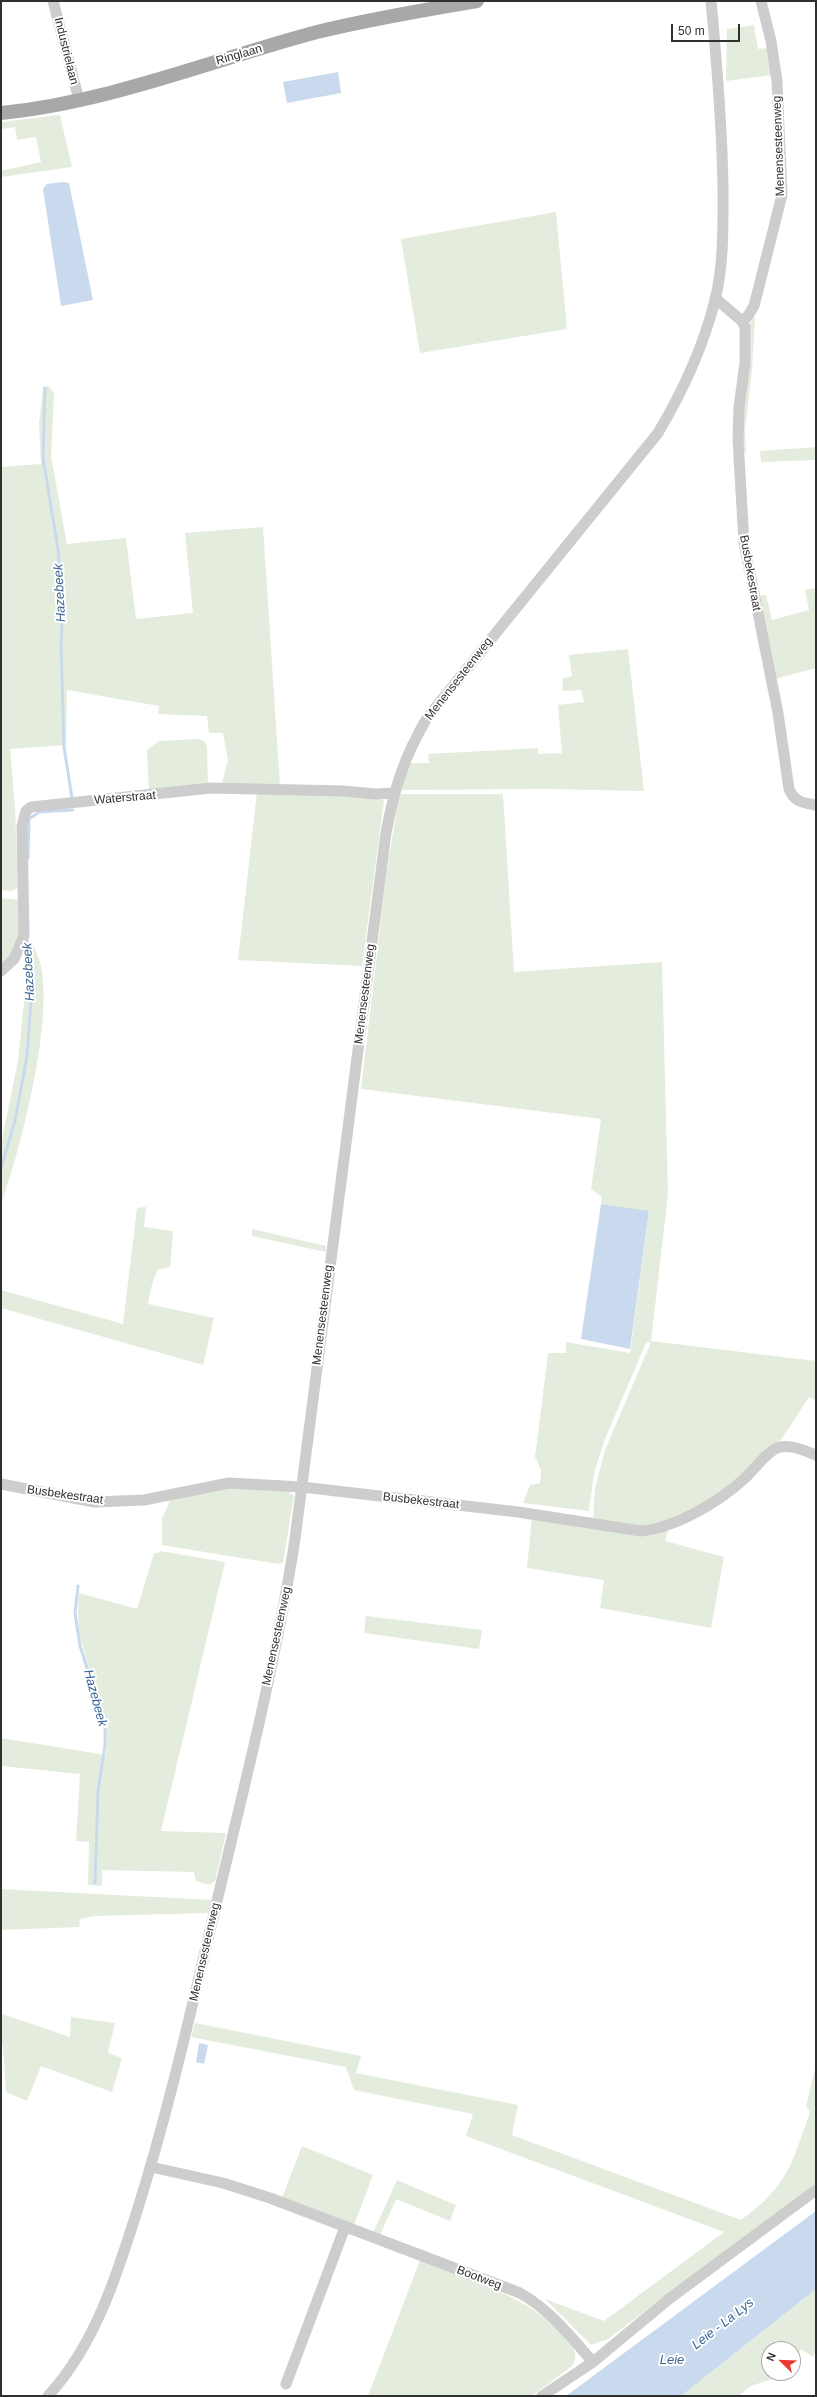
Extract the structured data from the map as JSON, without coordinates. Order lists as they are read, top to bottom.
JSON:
{
  "streets": {
    "main road": ["Ringlaan"],
    "street": [
      "Industrielaan",
      "Menensesteenweg",
      "Busbekestraat",
      "Waterstraat",
      "Bootweg"
    ]
  },
  "crossings": [
    ["Industrielaan", "Ringlaan"],
    ["Menensesteenweg", "Busbekestraat"],
    ["Menensesteenweg", "Waterstraat"],
    ["Menensesteenweg", "Bootweg"]
  ],
  "water": ["Hazebeek", "Leie - La Lys", "Leie"],
  "scale_bar": "50 m",
  "north": "top left"
}
